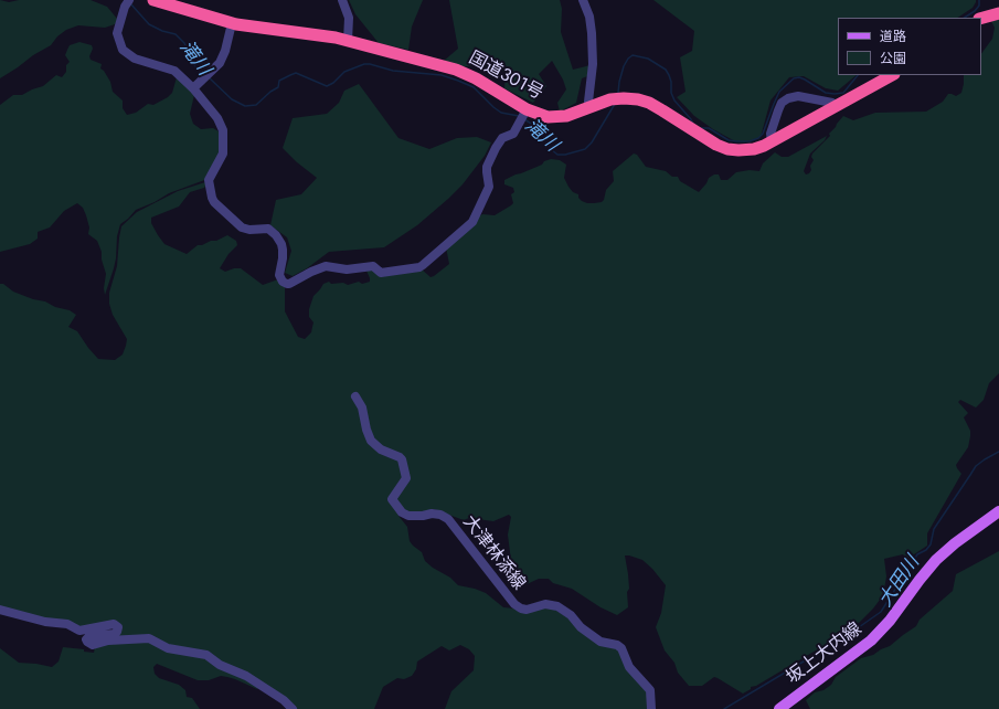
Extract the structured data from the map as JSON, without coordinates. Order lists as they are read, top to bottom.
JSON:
{
  "streets": {
    "highway": ["国道301号"],
    "main road": ["坂上大内線"],
    "street": ["大津林添線"]
  },
  "water": ["滝川", "大田川"],
  "legend": ["道路", "公園"]
}
